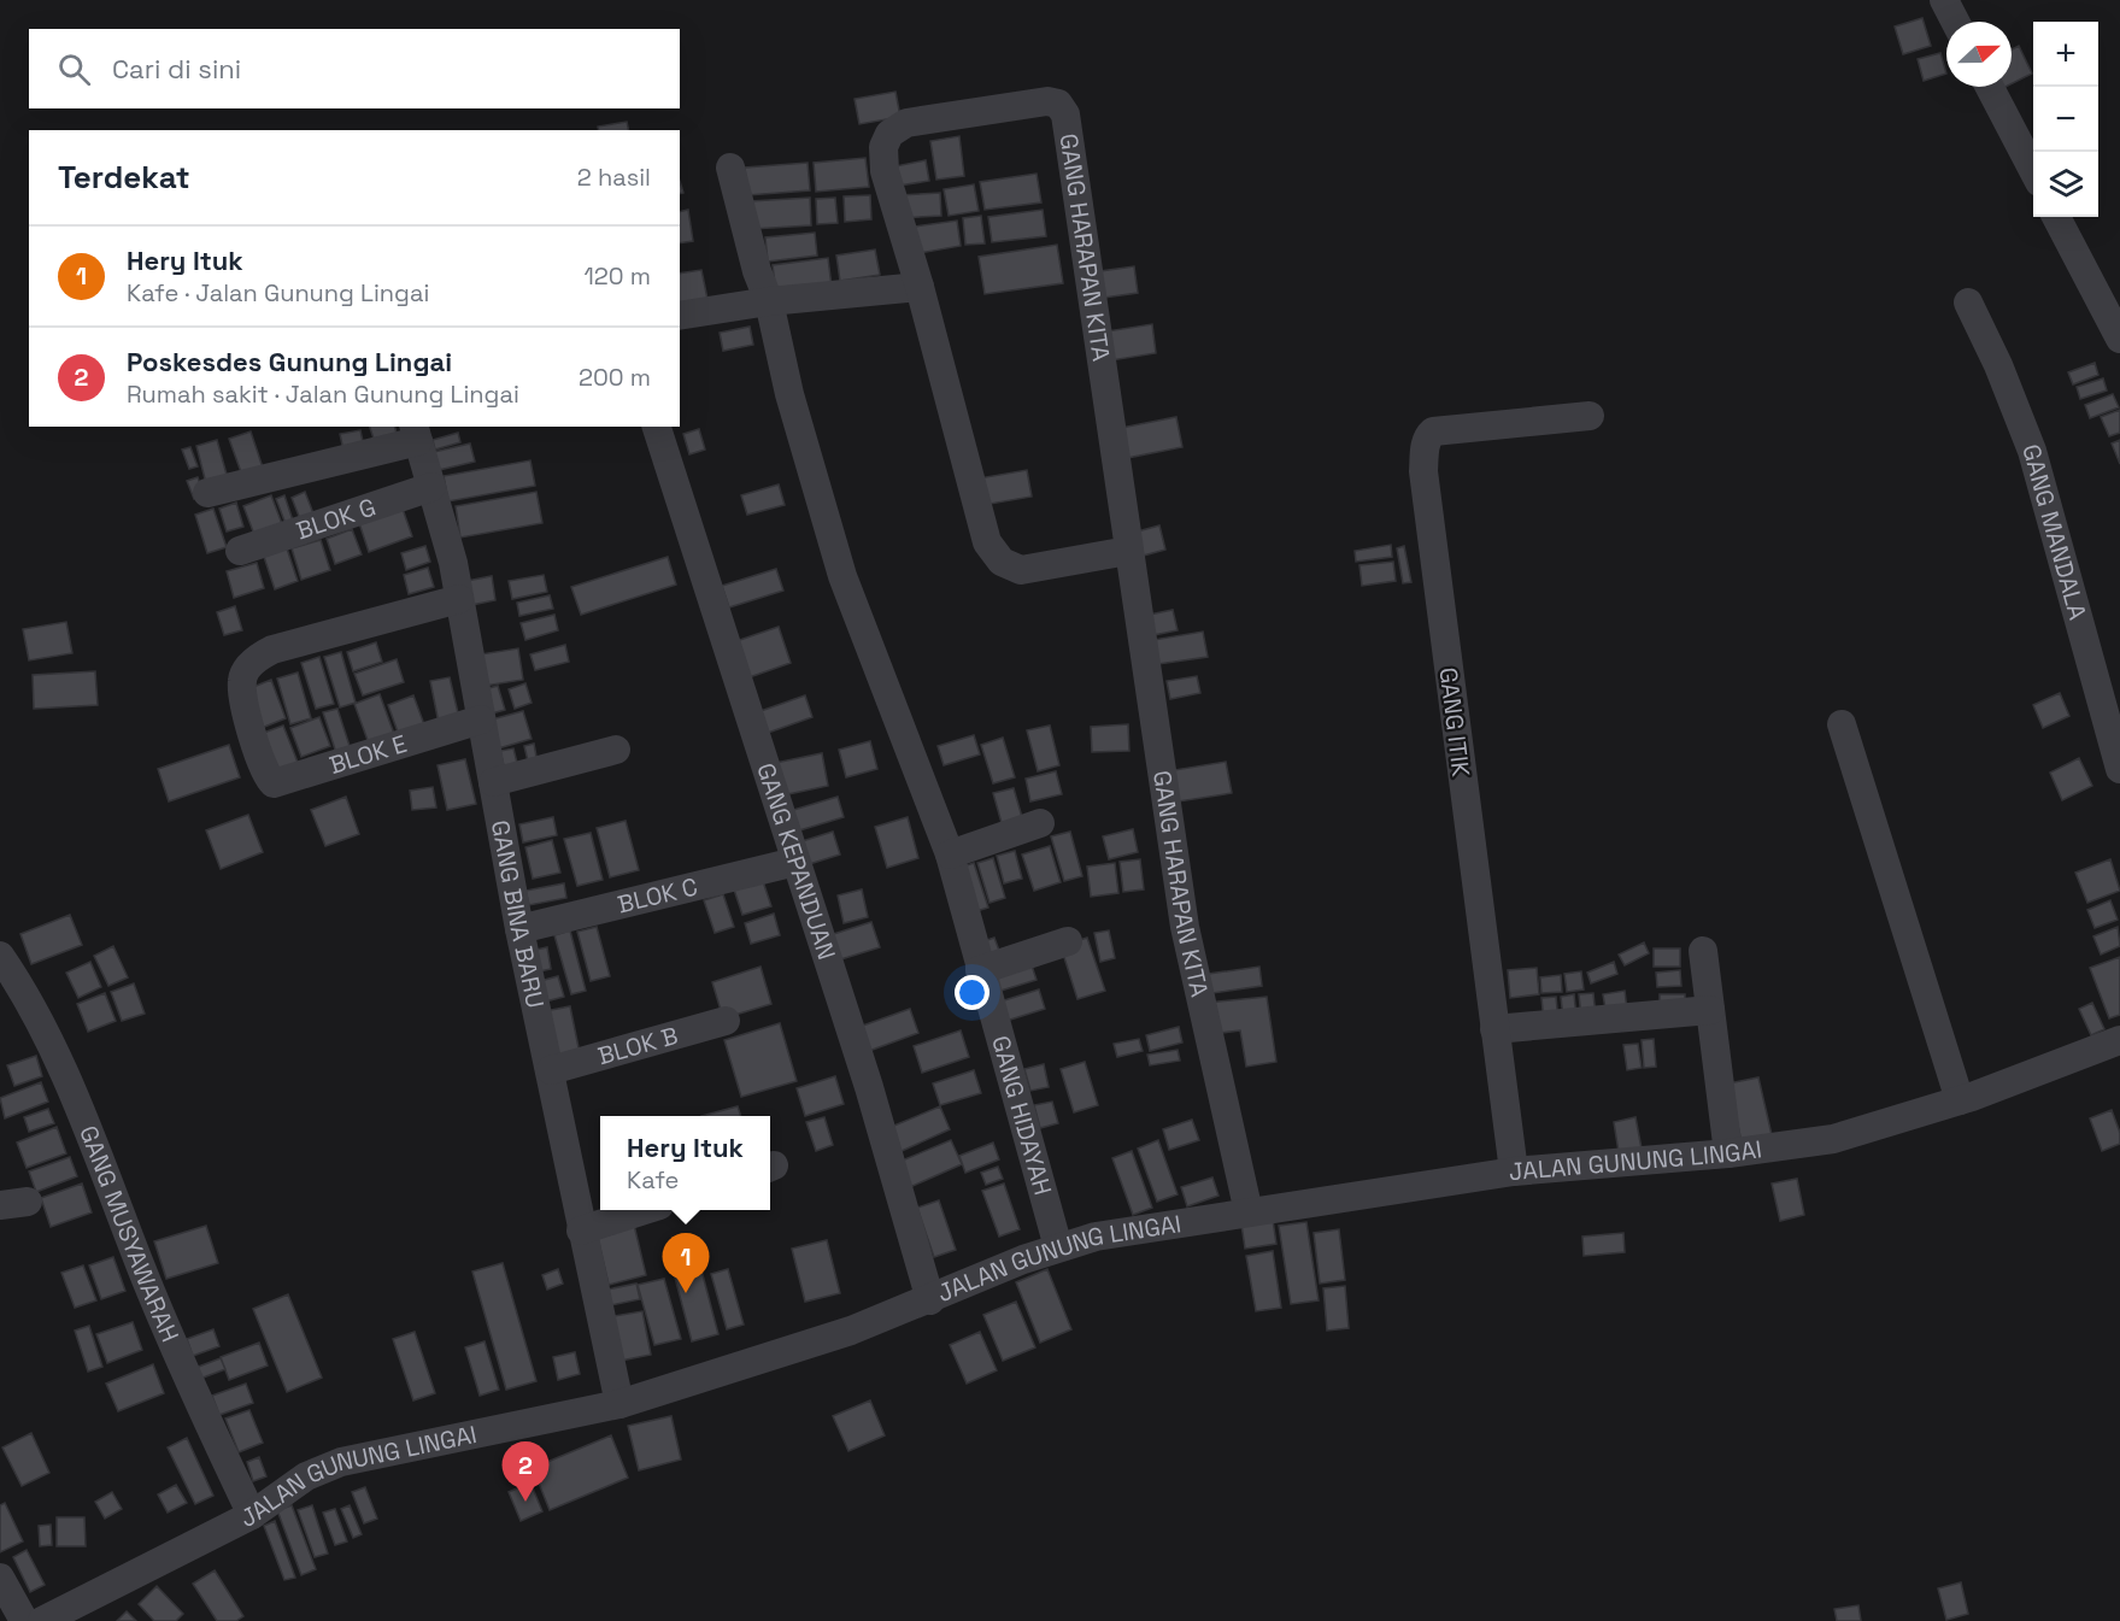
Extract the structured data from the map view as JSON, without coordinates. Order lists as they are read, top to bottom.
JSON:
{
  "streets": {
    "street": [
      "GANG HARAPAN KITA",
      "BLOK G",
      "GANG MANDALA",
      "GANG ITIK",
      "BLOK E",
      "GANG KEPANDUAN",
      "BLOK C",
      "GANG BINA BARU",
      "BLOK B",
      "GANG HIDAYAH",
      "JALAN GUNUNG LINGAI",
      "GANG MUSYAWARAH"
    ]
  },
  "crossings": [
    ["GANG HARAPAN KITA", "JALAN GUNUNG LINGAI"],
    ["BLOK G", "GANG BINA BARU"],
    ["GANG ITIK", "JALAN GUNUNG LINGAI"],
    ["BLOK E", "GANG BINA BARU"],
    ["GANG KEPANDUAN", "BLOK C"],
    ["GANG KEPANDUAN", "JALAN GUNUNG LINGAI"],
    ["BLOK C", "GANG BINA BARU"],
    ["GANG BINA BARU", "BLOK B"],
    ["GANG BINA BARU", "JALAN GUNUNG LINGAI"],
    ["GANG HIDAYAH", "JALAN GUNUNG LINGAI"],
    ["JALAN GUNUNG LINGAI", "GANG MUSYAWARAH"]
  ],
  "north": "right",
  "page": {
    "map_buttons": ["+", "−"],
    "search": "Cari di sini",
    "heading": ["Terdekat", "2 hasil"],
    "list": [
      {
        "mark": "1",
        "name": "Hery Ituk",
        "note": "Kafe · Jalan Gunung Lingai",
        "value": "120 m"
      },
      {
        "mark": "2",
        "name": "Poskesdes Gunung Lingai",
        "note": "Rumah sakit · Jalan Gunung Lingai",
        "value": "200 m"
      }
    ],
    "popup": ["Hery Ituk", "Kafe"],
    "pins": ["1", "2"]
  }
}
